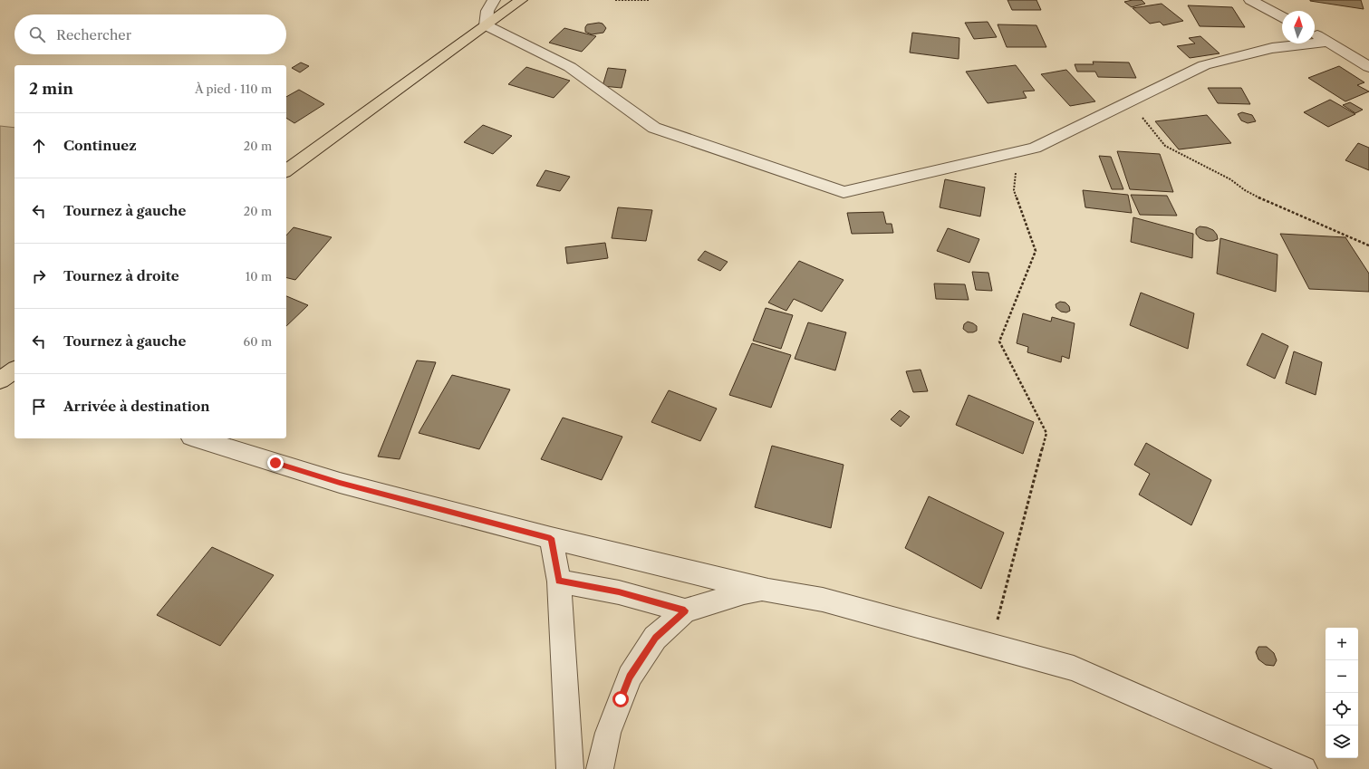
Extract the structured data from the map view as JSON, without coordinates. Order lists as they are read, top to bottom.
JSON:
{
  "north": "top",
  "page": {
    "search": "Rechercher",
    "heading": ["2 min", "À pied · 110 m"],
    "list": [
      ["Continuez", "20 m"],
      ["Tournez à gauche", "20 m"],
      ["Tournez à droite", "10 m"],
      ["Tournez à gauche", "60 m"],
      "Arrivée à destination"
    ],
    "map_buttons": ["+", "−"]
  }
}
